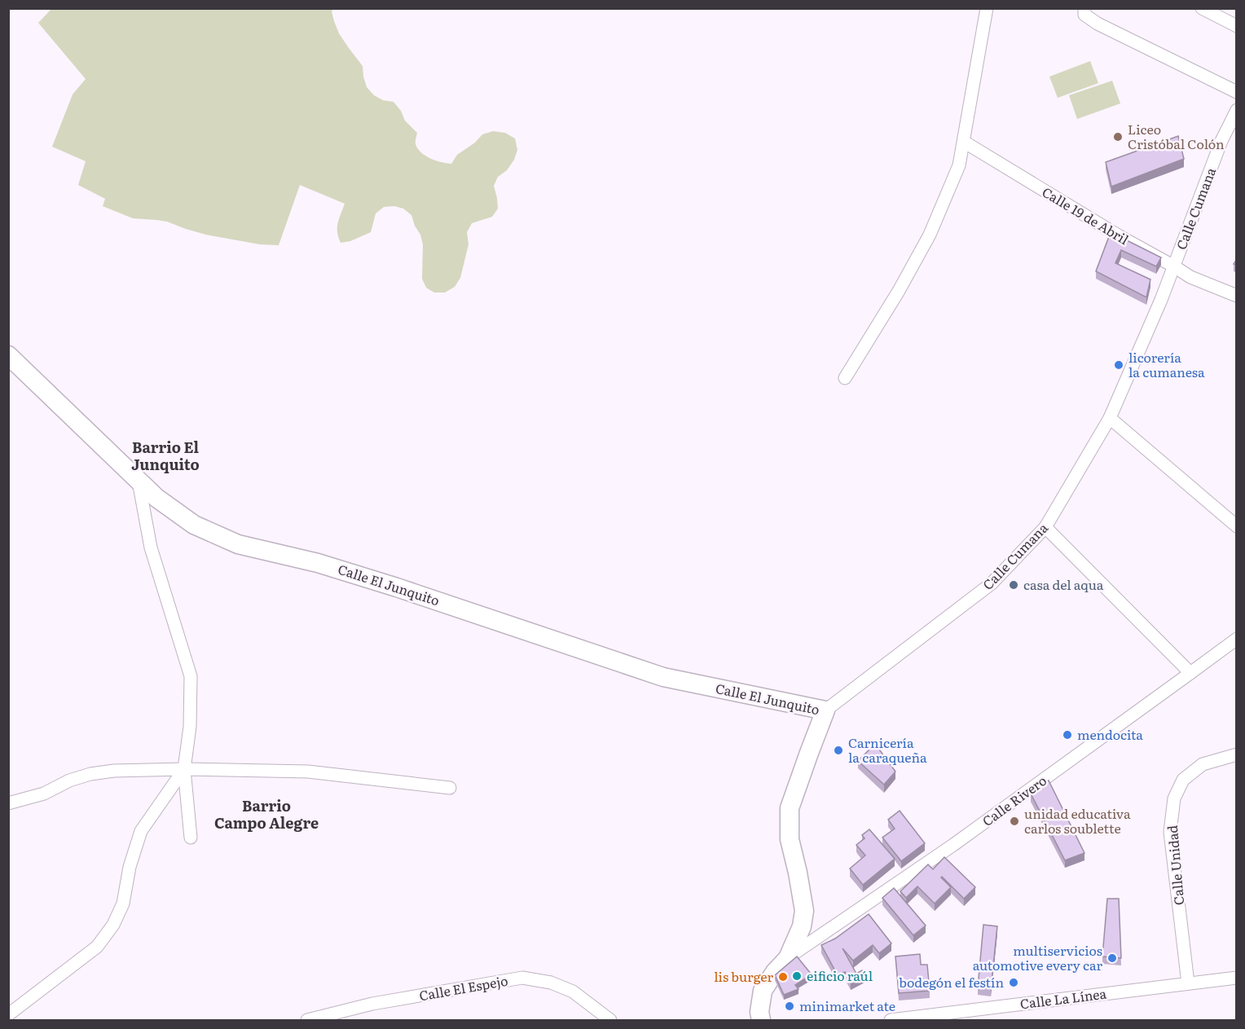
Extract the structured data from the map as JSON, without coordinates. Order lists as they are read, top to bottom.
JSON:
{
  "streets": {
    "street": [
      "Calle Cumana",
      "Calle 19 de Abril",
      "Calle El Junquito",
      "Calle Rivero",
      "Calle Unidad",
      "Calle El Espejo",
      "Calle La Línea"
    ]
  },
  "crossings": [
    ["Calle Cumana", "Calle 19 de Abril"],
    ["Calle Cumana", "Calle El Junquito"],
    ["Calle Unidad", "Calle La Línea"]
  ],
  "districts": ["Barrio El Junquito", "Barrio Campo Alegre"],
  "places": [
    "Liceo Cristóbal Colón",
    "licorería la cumanesa",
    "casa del aqua",
    "mendocita",
    "Carnicería la caraqueña",
    "unidad educativa carlos soublette",
    "multiservicios automotive every car",
    "eificio raúl",
    "lis burger",
    "bodegón el festín",
    "minimarket ate"
  ]
}
